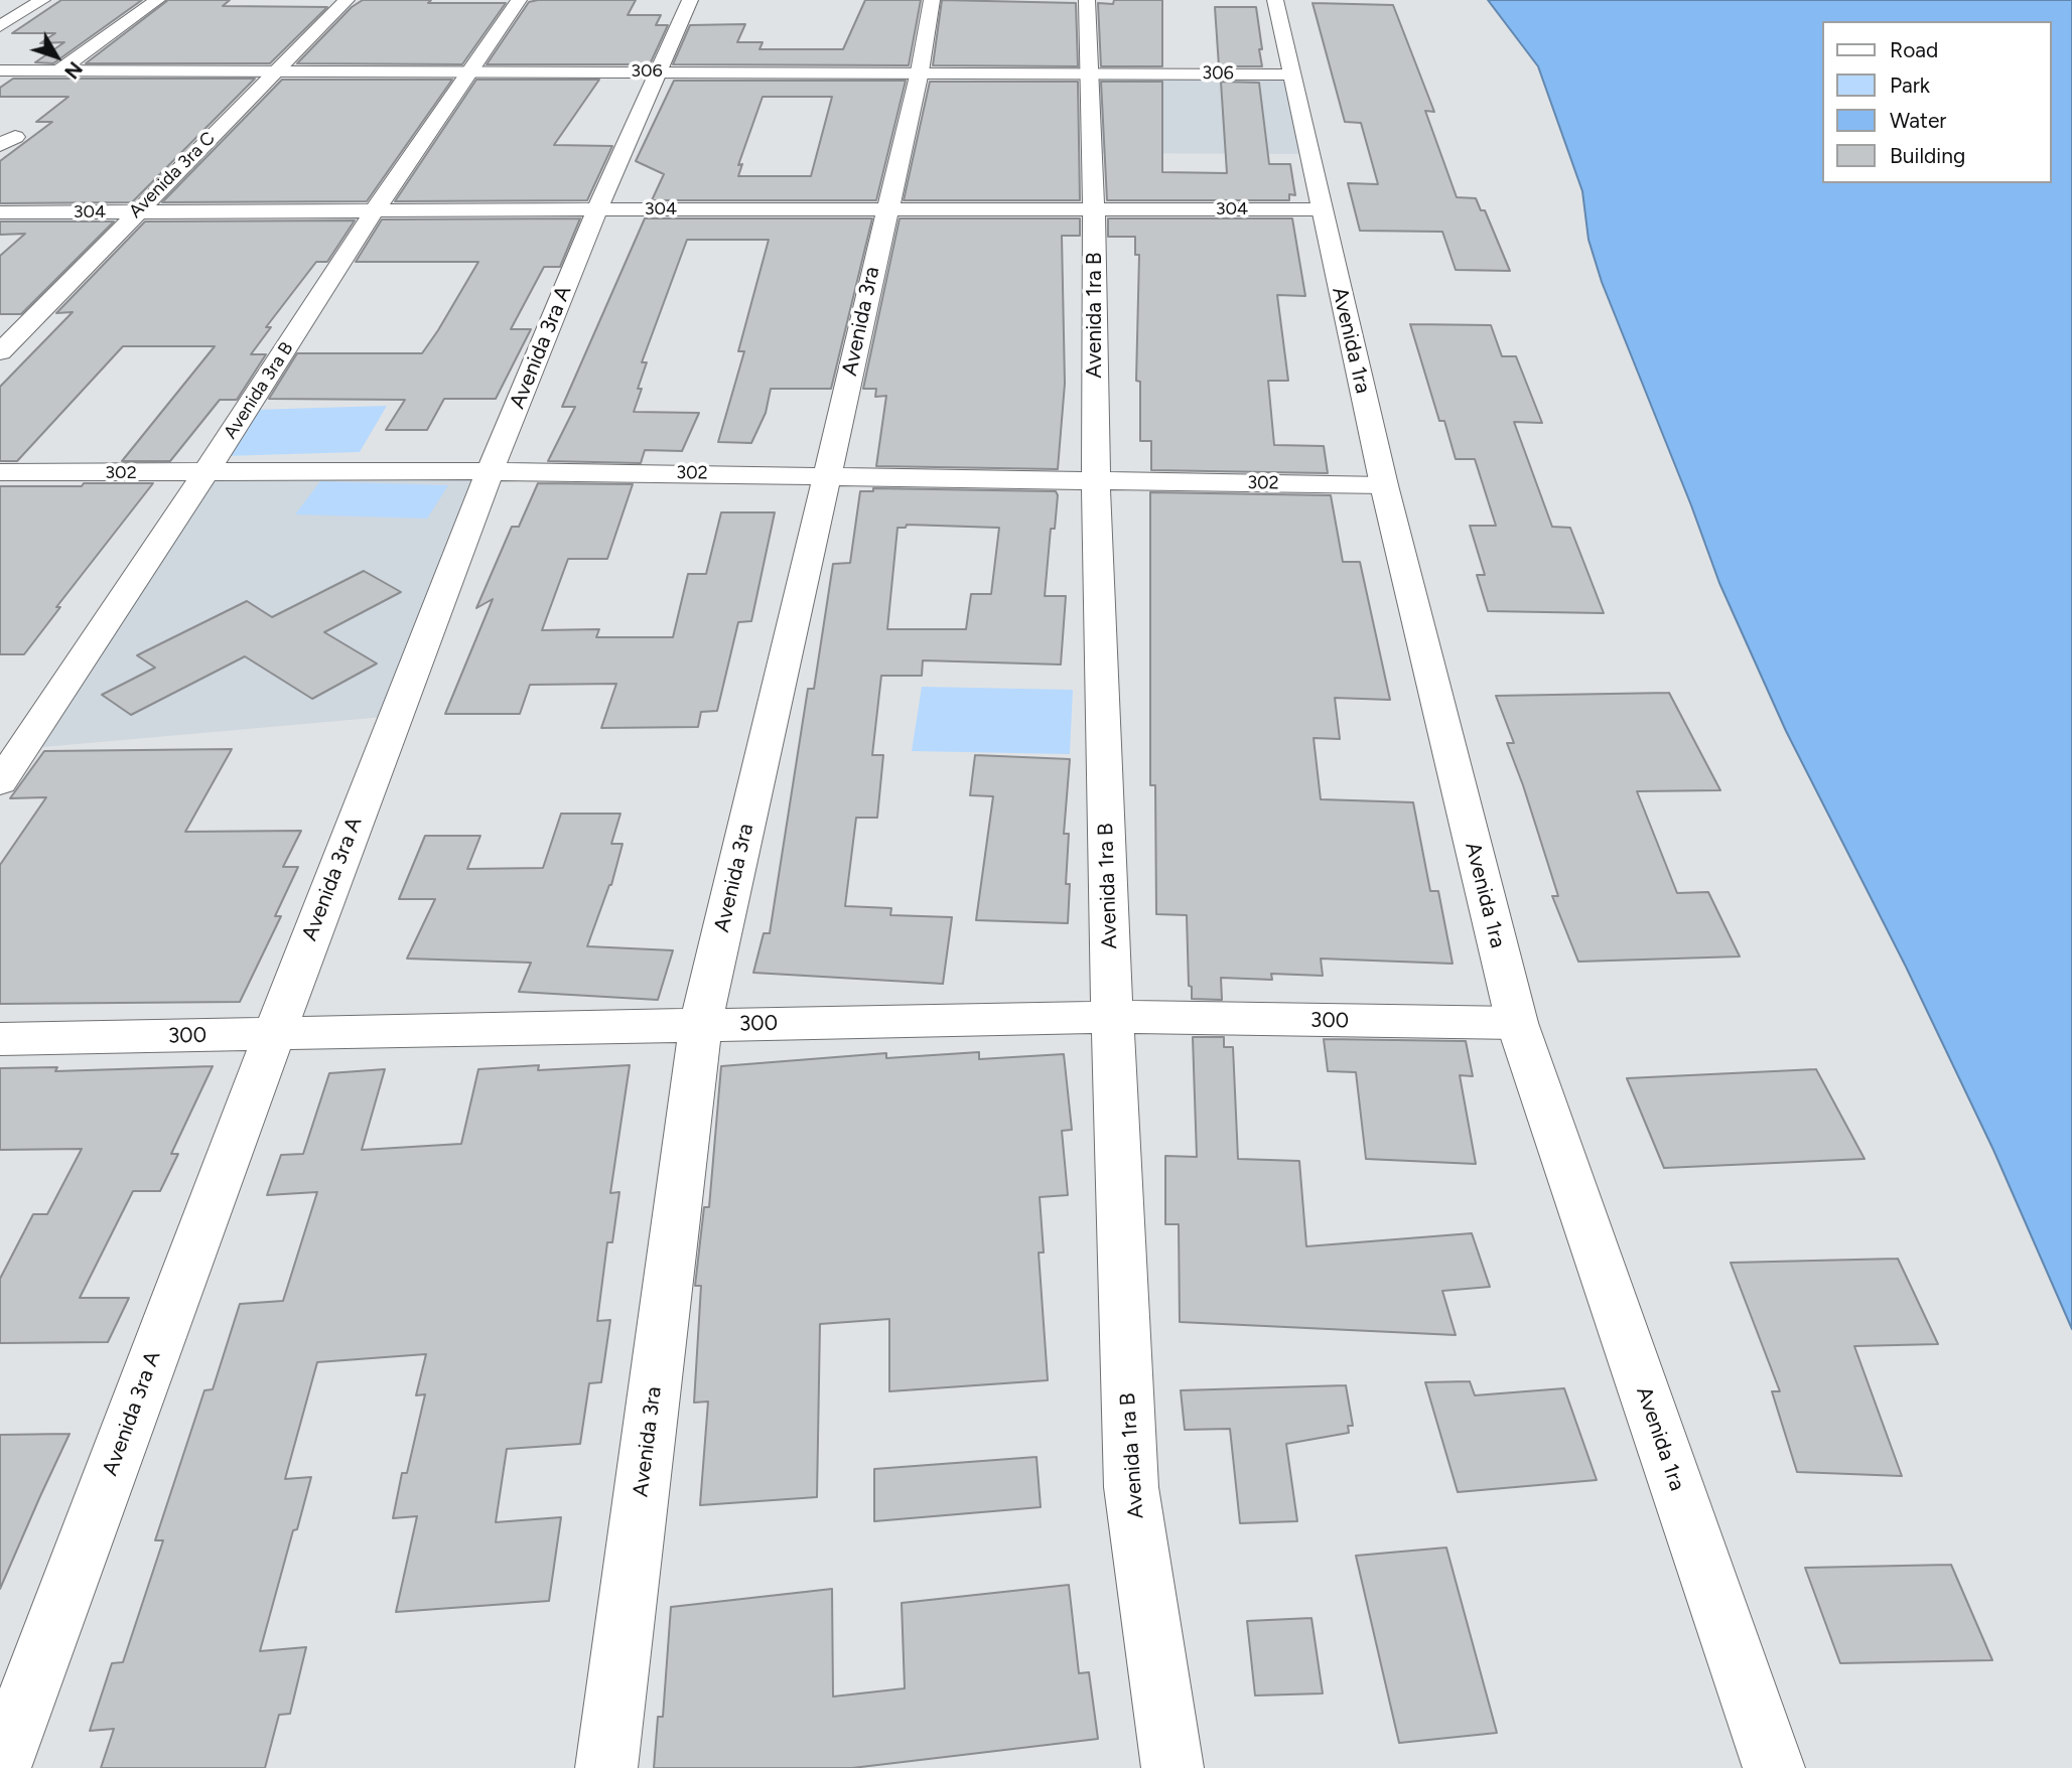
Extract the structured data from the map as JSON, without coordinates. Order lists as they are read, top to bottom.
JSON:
{
  "streets": {
    "street": [
      "306",
      "Avenida 3ra C",
      "304",
      "Avenida 1ra B",
      "Avenida 3ra",
      "Avenida 1ra",
      "Avenida 3ra A",
      "Avenida 3ra B",
      "302",
      "300"
    ]
  },
  "crossings": [
    ["306", "Avenida 3ra C"],
    ["306", "Avenida 1ra B"],
    ["306", "Avenida 3ra"],
    ["306", "Avenida 1ra"],
    ["306", "Avenida 3ra A"],
    ["306", "Avenida 3ra B"],
    ["Avenida 3ra C", "304"],
    ["304", "Avenida 1ra B"],
    ["304", "Avenida 3ra"],
    ["304", "Avenida 1ra"],
    ["304", "Avenida 3ra A"],
    ["304", "Avenida 3ra B"],
    ["Avenida 1ra B", "302"],
    ["Avenida 1ra B", "300"],
    ["Avenida 3ra", "302"],
    ["Avenida 3ra", "300"],
    ["Avenida 1ra", "302"],
    ["Avenida 1ra", "300"],
    ["Avenida 3ra A", "302"],
    ["Avenida 3ra A", "300"],
    ["Avenida 3ra B", "302"]
  ],
  "legend": [
    "Road",
    "Park",
    "Water",
    "Building"
  ],
  "north": "bottom right"
}
